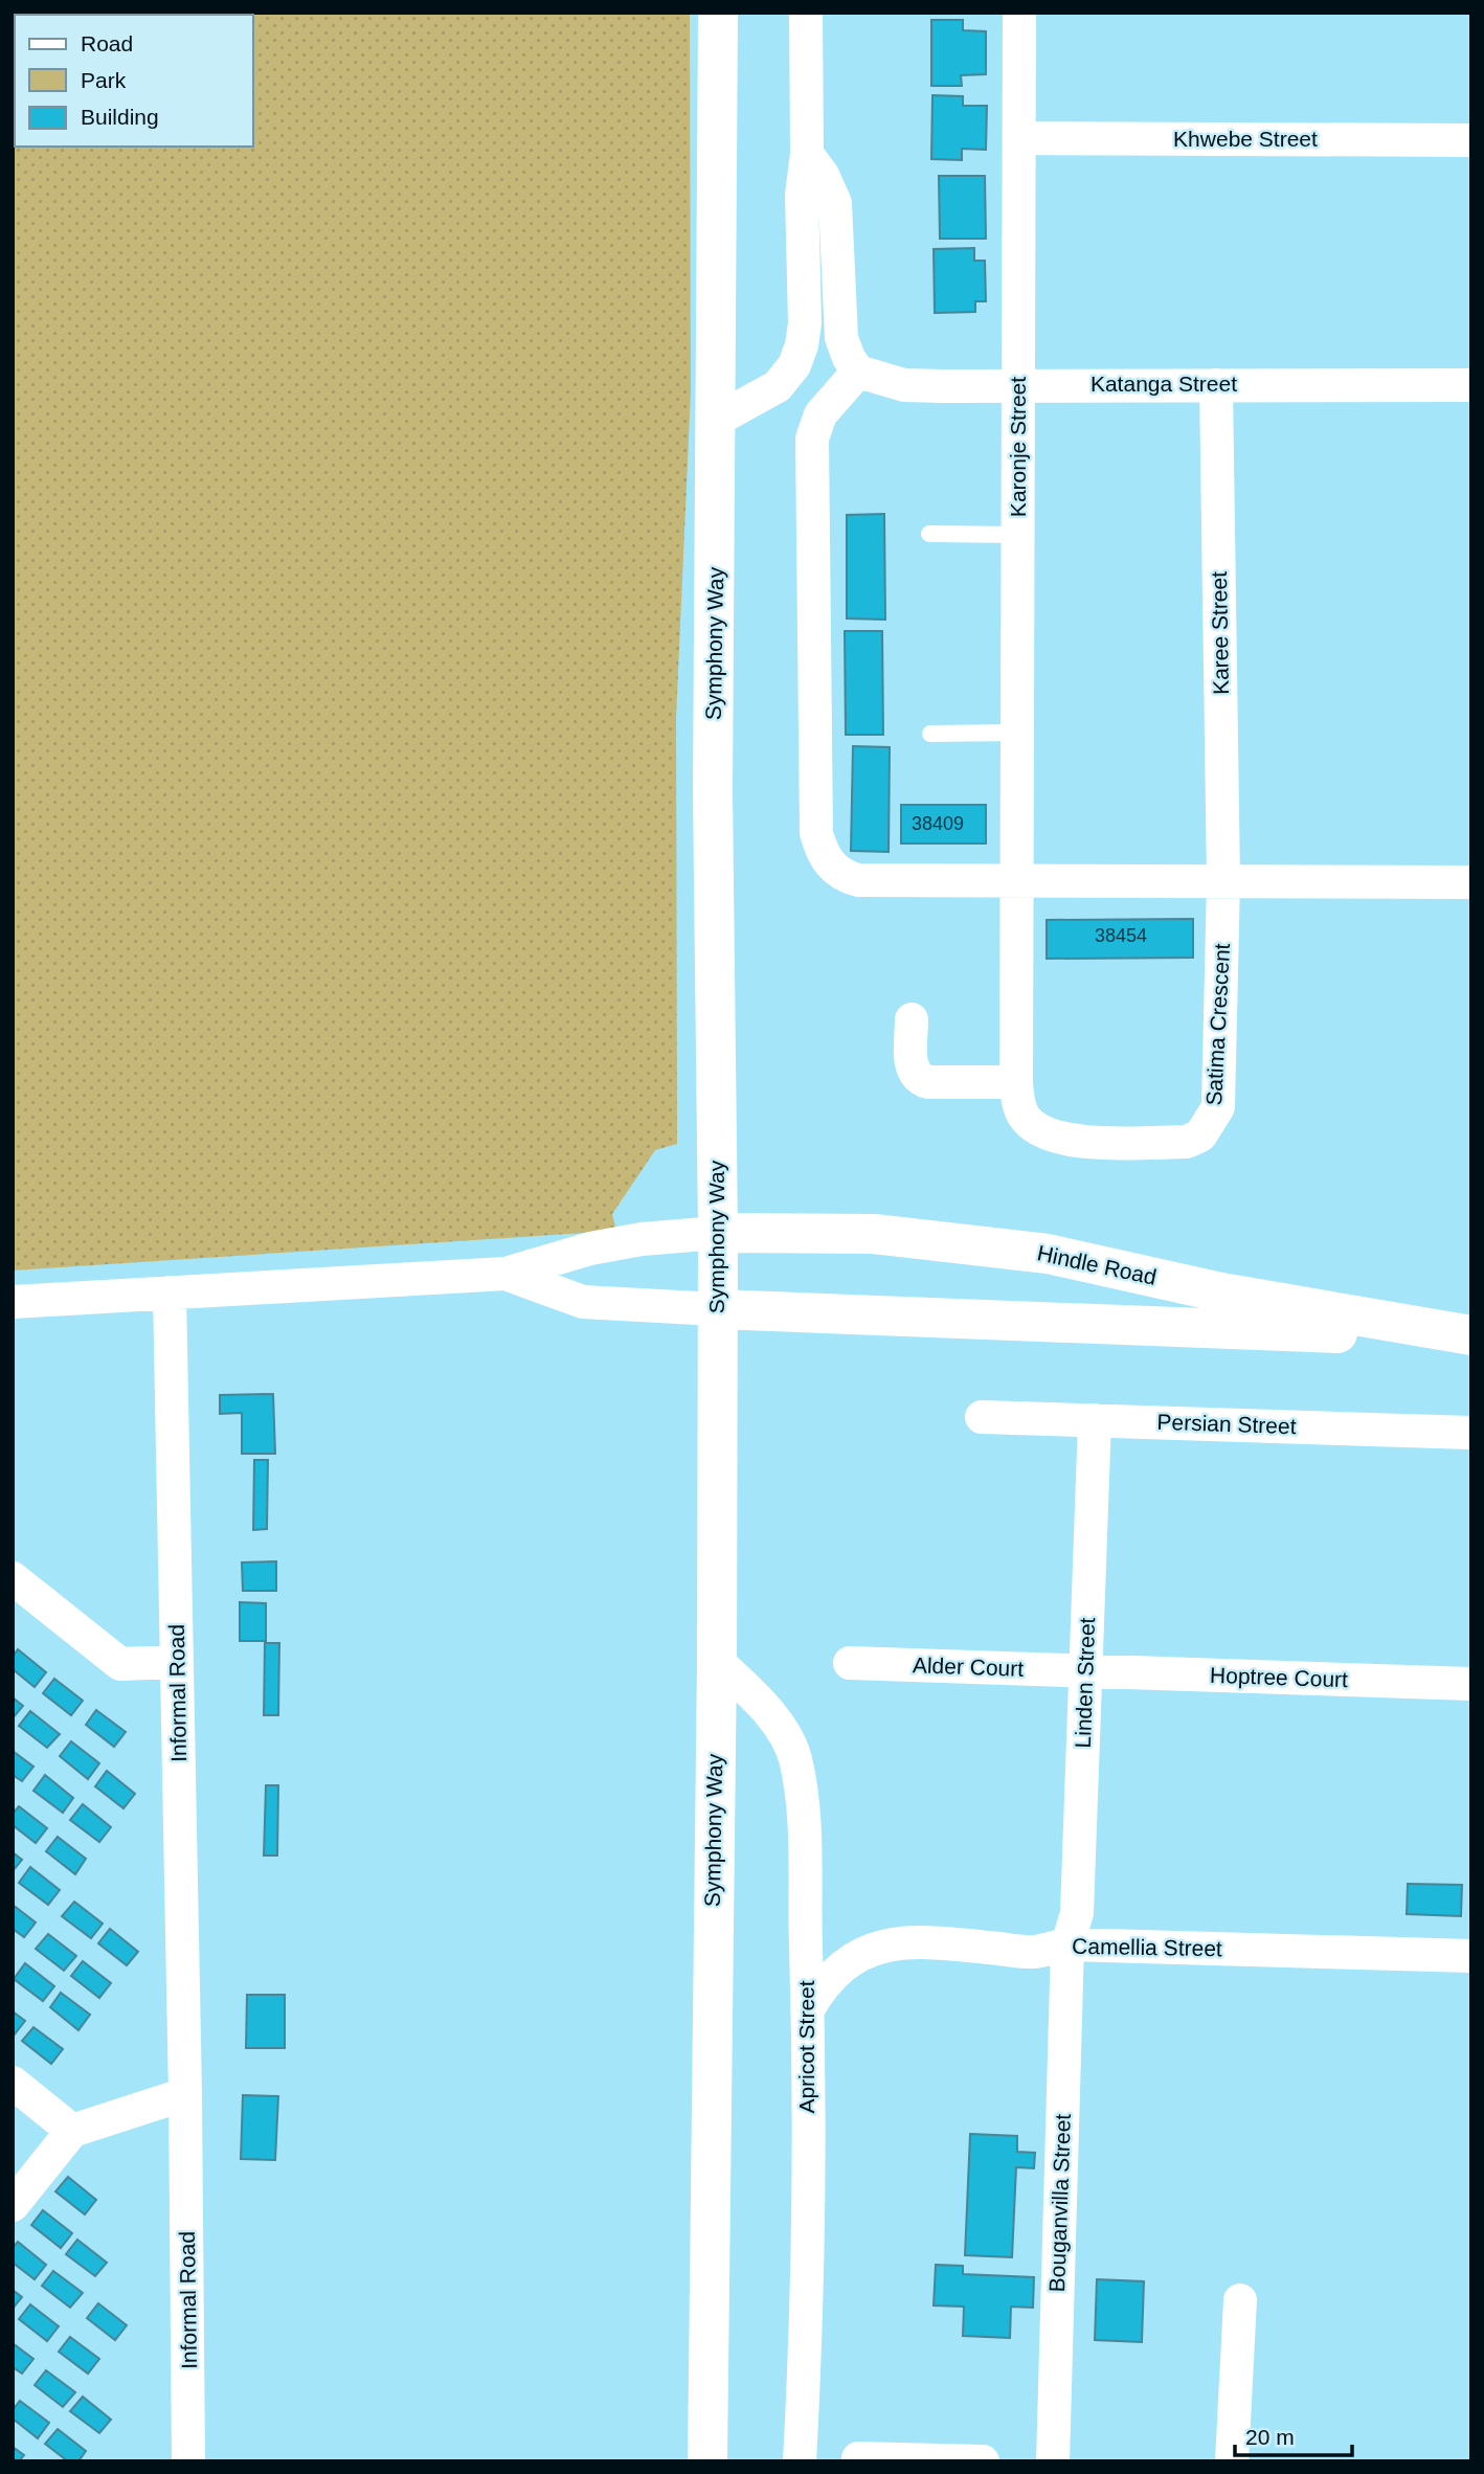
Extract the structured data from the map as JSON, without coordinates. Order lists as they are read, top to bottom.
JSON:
{
  "streets": {
    "main road": ["Symphony Way", "Hindle Road"],
    "street": [
      "Khwebe Street",
      "Katanga Street",
      "Karonje Street",
      "Karee Street",
      "Satima Crescent",
      "Persian Street",
      "Alder Court",
      "Hoptree Court",
      "Linden Street",
      "Informal Road",
      "Camellia Street",
      "Apricot Street",
      "Bouganvilla Street"
    ]
  },
  "crossings": [
    ["Khwebe Street", "Karonje Street"],
    ["Katanga Street", "Karonje Street"],
    ["Katanga Street", "Karee Street"],
    ["Karonje Street", "Satima Crescent"],
    ["Karee Street", "Satima Crescent"],
    ["Symphony Way", "Hindle Road"],
    ["Symphony Way", "Apricot Street"],
    ["Persian Street", "Linden Street"],
    ["Alder Court", "Hoptree Court"],
    ["Alder Court", "Linden Street"],
    ["Hoptree Court", "Linden Street"],
    ["Linden Street", "Camellia Street"],
    ["Linden Street", "Bouganvilla Street"],
    ["Camellia Street", "Apricot Street"],
    ["Camellia Street", "Bouganvilla Street"]
  ],
  "house_numbers": ["38409", "38454"],
  "legend": ["Road", "Park", "Building"],
  "scale_bar": "20 m"
}
